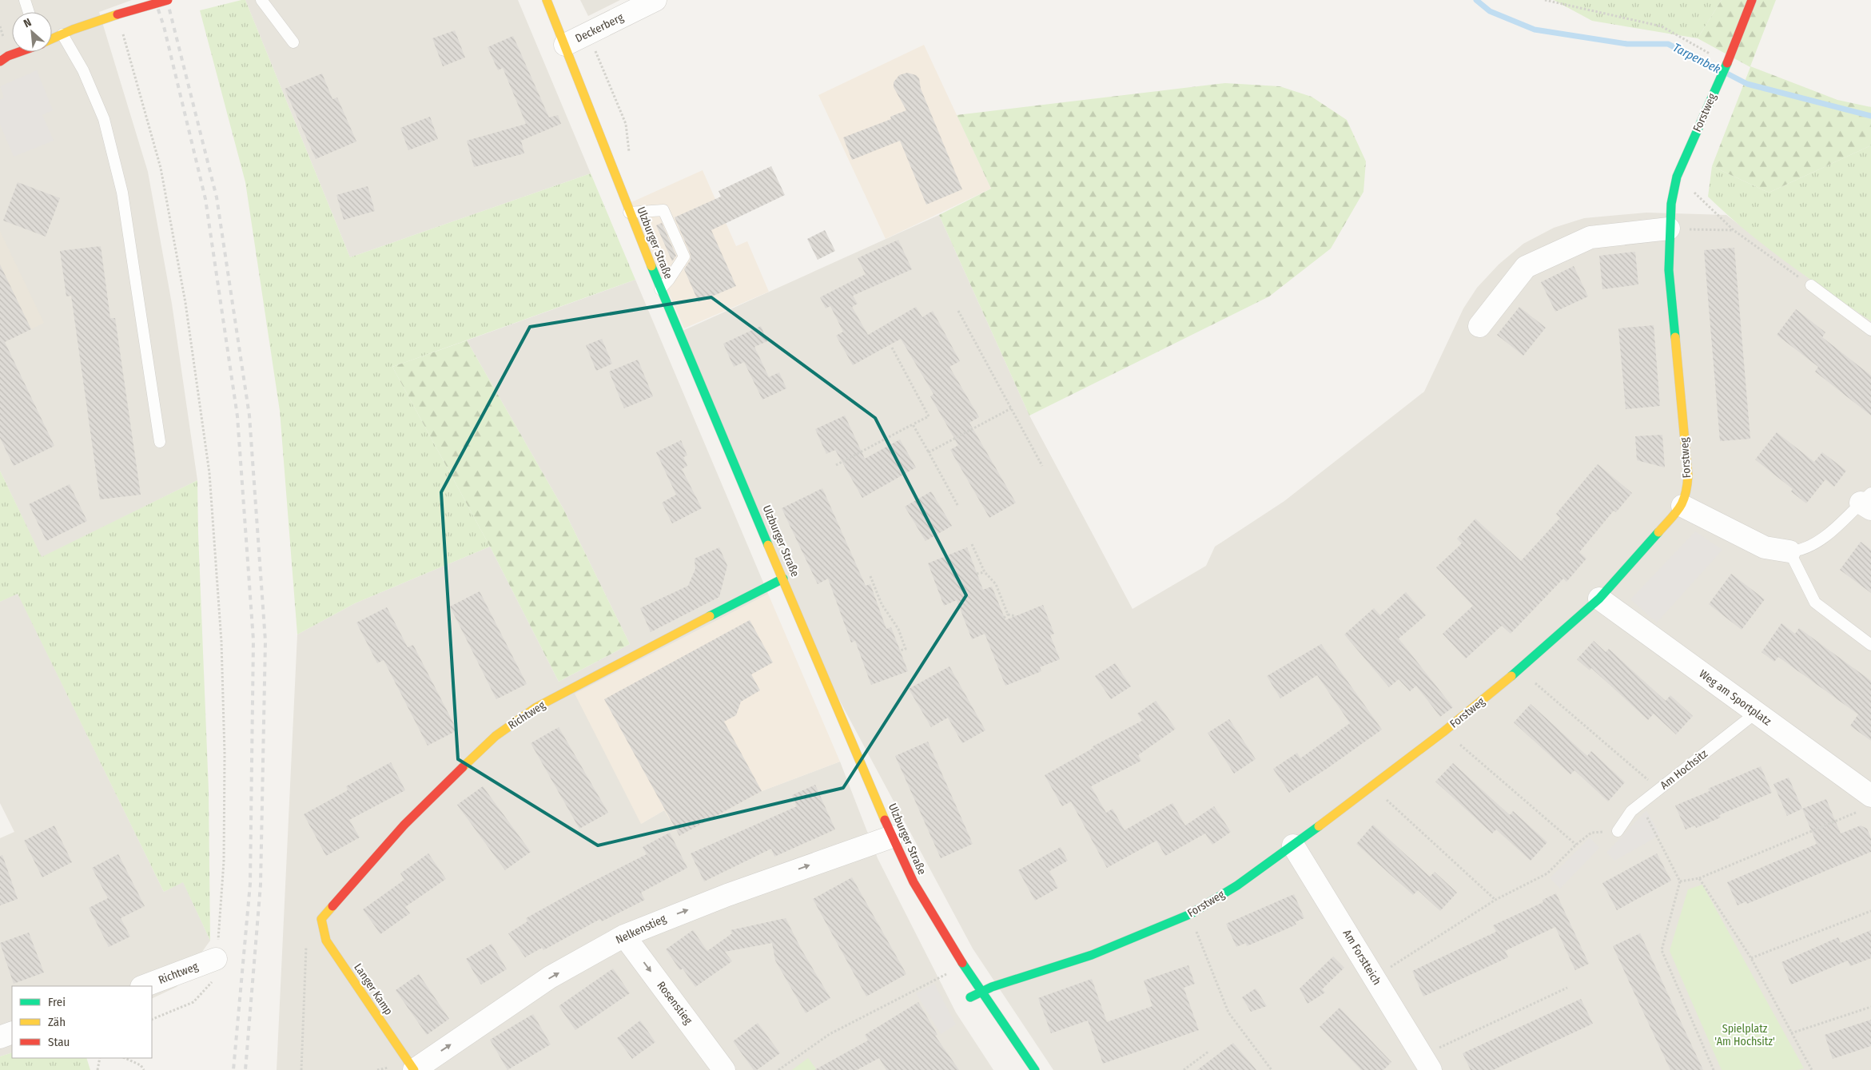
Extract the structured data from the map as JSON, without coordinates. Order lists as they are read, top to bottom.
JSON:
{
  "streets": {
    "street": [
      "Deckerberg",
      "Forstweg",
      "Ulzburger Straße",
      "Weg am Sportplatz",
      "Richtweg",
      "Nelkenstieg",
      "Am Forstteich",
      "Langer Kamp",
      "Rosenstieg"
    ],
    "lane": ["Am Hochsitz"]
  },
  "crossings": [
    ["Deckerberg", "Ulzburger Straße"],
    ["Forstweg", "Ulzburger Straße"],
    ["Forstweg", "Weg am Sportplatz"],
    ["Forstweg", "Am Forstteich"],
    ["Ulzburger Straße", "Richtweg"],
    ["Ulzburger Straße", "Nelkenstieg"],
    ["Weg am Sportplatz", "Am Hochsitz"],
    ["Richtweg", "Langer Kamp"],
    ["Nelkenstieg", "Langer Kamp"],
    ["Nelkenstieg", "Rosenstieg"]
  ],
  "one_way": ["Nelkenstieg", "Rosenstieg"],
  "water": ["Tarpenbek"],
  "parks": ["Spielplatz 'Am Hochsitz'"],
  "legend": ["Frei", "Zäh", "Stau"],
  "north": "top left"
}
